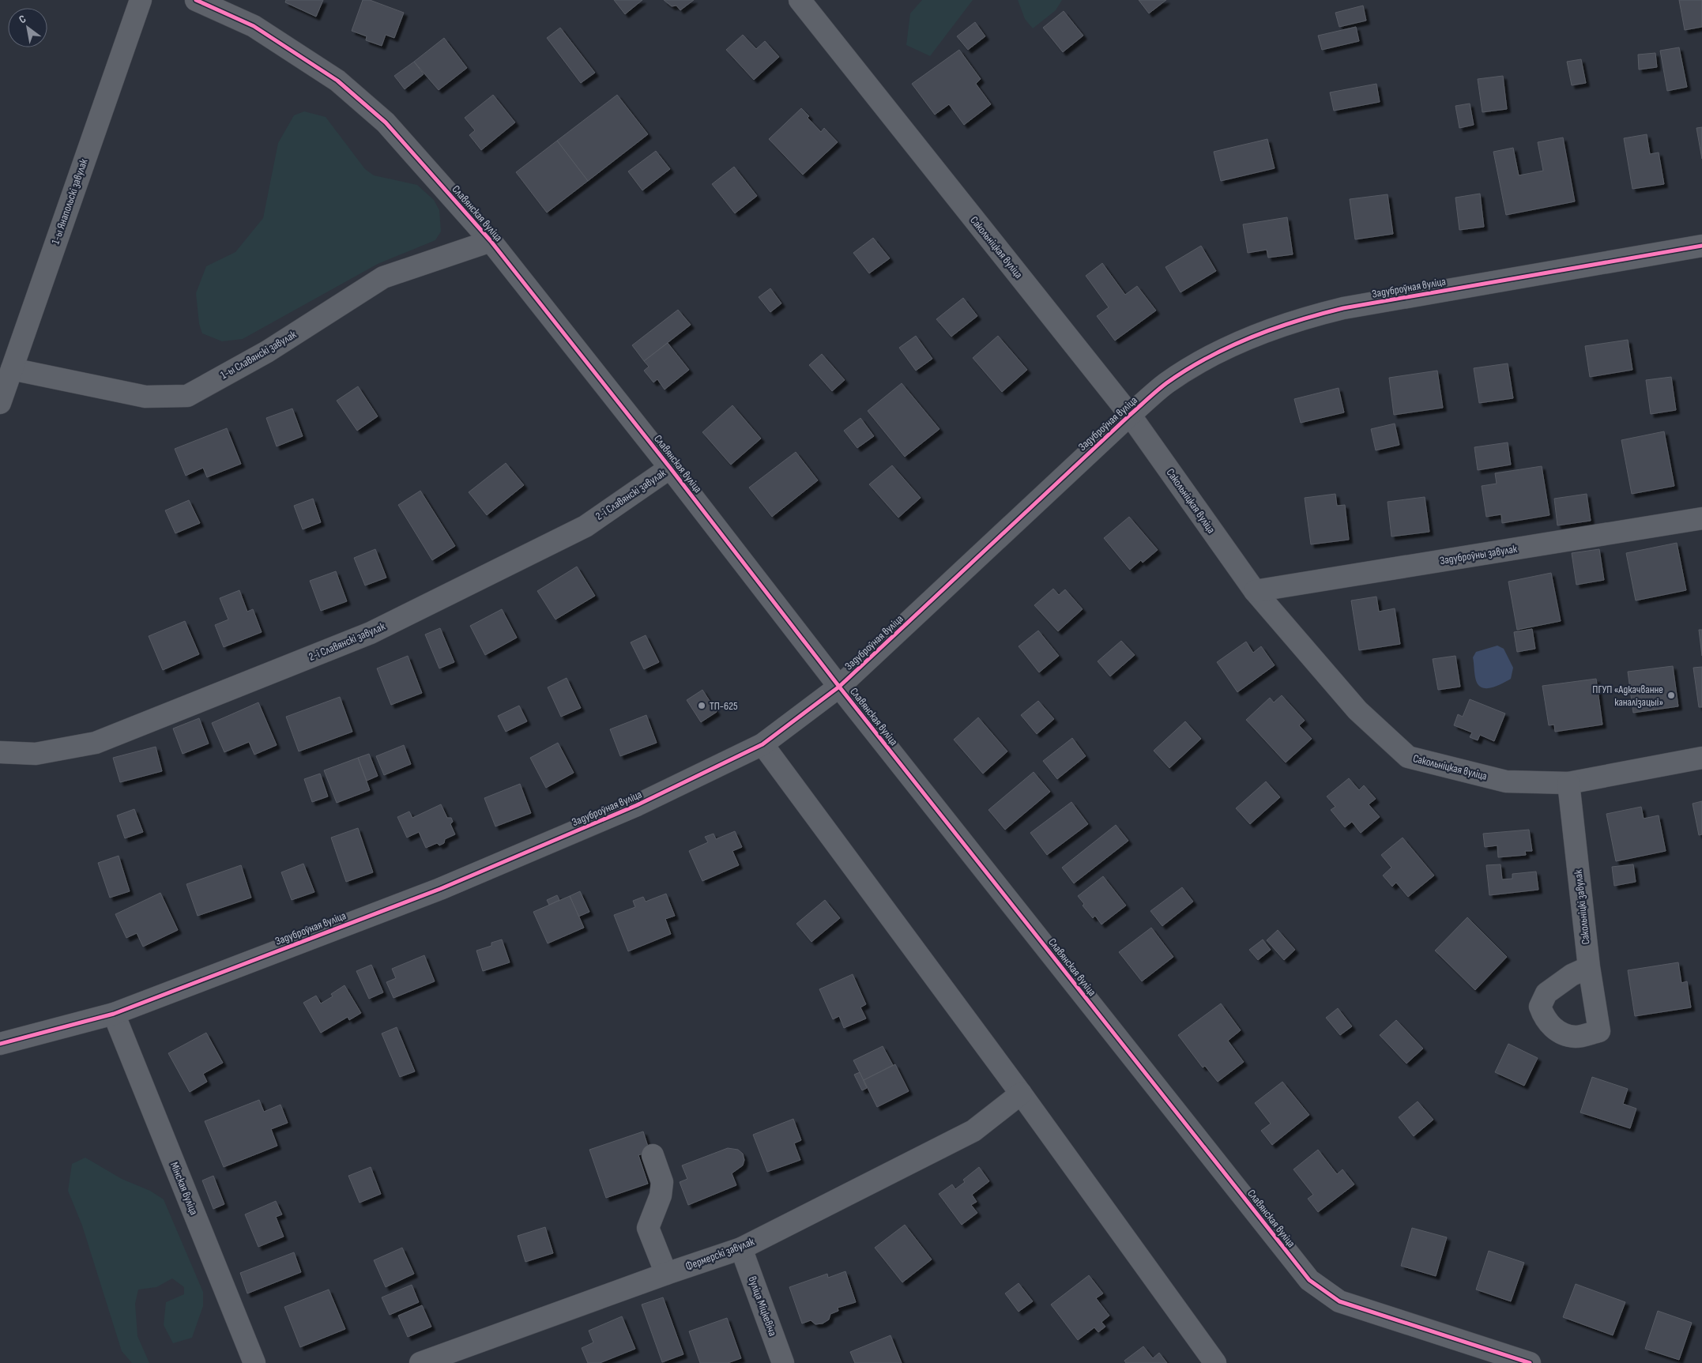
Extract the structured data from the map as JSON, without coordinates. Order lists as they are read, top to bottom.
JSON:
{
  "streets": {
    "street": [
      "1-ы Янапольскі завулак",
      "Славянская вуліца",
      "Сакольніцкая вуліца",
      "Задуброўная вуліца",
      "1-ы Славянскі завулак",
      "2-і Славянскі завулак",
      "Задуброўны завулак",
      "Сакольніцкі завулак",
      "Мінская вуліца",
      "Фермерскі завулак",
      "вуліца Міцкевіча"
    ]
  },
  "crossings": [
    ["1-ы Янапольскі завулак", "1-ы Славянскі завулак"],
    ["Славянская вуліца", "Задуброўная вуліца"],
    ["Славянская вуліца", "1-ы Славянскі завулак"],
    ["Славянская вуліца", "2-і Славянскі завулак"],
    ["Сакольніцкая вуліца", "Задуброўная вуліца"],
    ["Сакольніцкая вуліца", "Задуброўны завулак"],
    ["Сакольніцкая вуліца", "Сакольніцкі завулак"],
    ["Задуброўная вуліца", "Мінская вуліца"],
    ["Фермерскі завулак", "вуліца Міцкевіча"]
  ],
  "places": ["ПГУП «Адкачванне каналізацыі»", "ТП-625"],
  "north": "top left"
}
